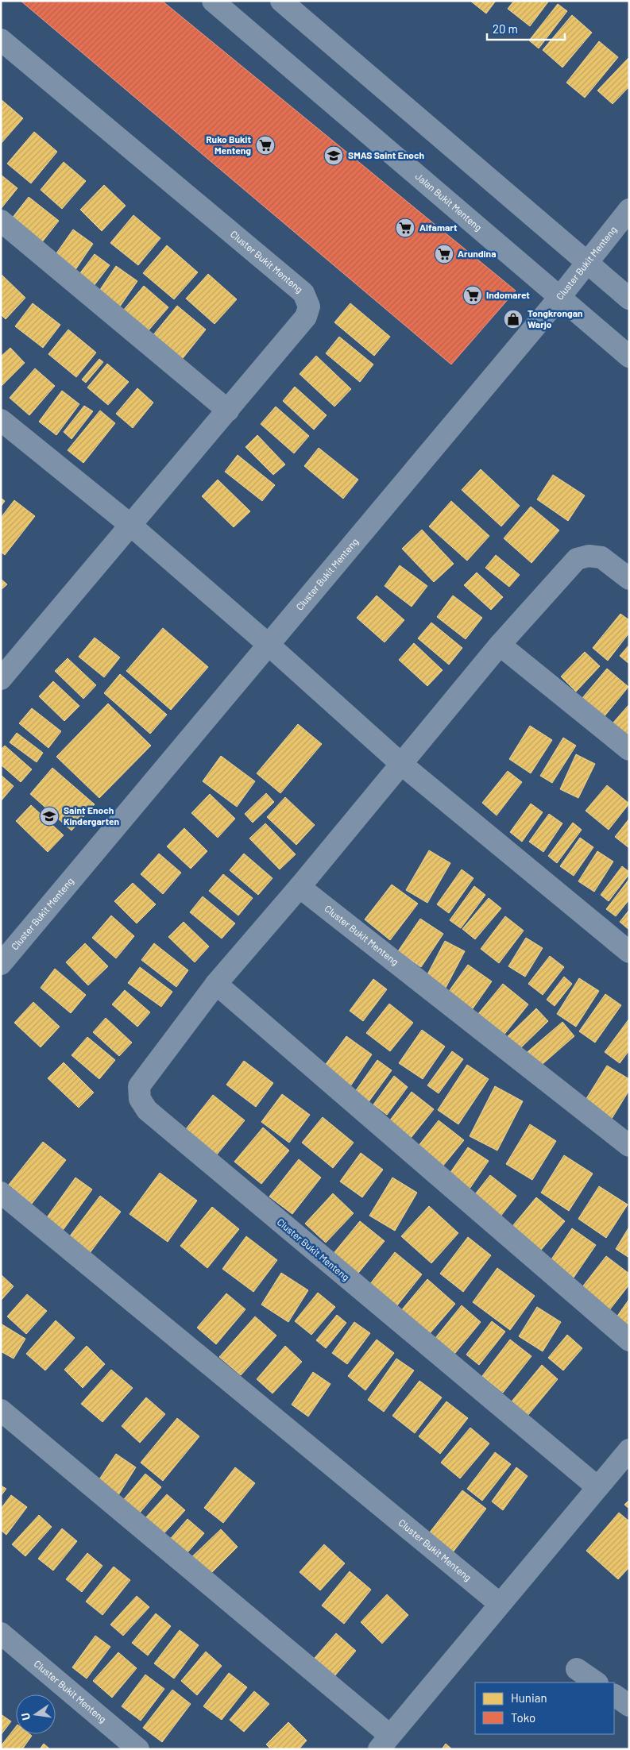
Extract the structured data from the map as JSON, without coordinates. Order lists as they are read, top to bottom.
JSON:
{
  "streets": {
    "street": ["Jalan Bukit Menteng", "Cluster Bukit Menteng"]
  },
  "crossings": [
    ["Jalan Bukit Menteng", "Cluster Bukit Menteng"]
  ],
  "places": {
    "supermarket": [
      "Ruko Bukit Menteng",
      "Alfamart",
      "Arundina",
      "Indomaret"
    ],
    "school or university": ["SMAS Saint Enoch", "Saint Enoch Kindergarten"],
    "shop": ["Tongkrongan Warjo"]
  },
  "legend": ["Hunian", "Toko"],
  "scale_bar": "20 m",
  "north": "left"
}
